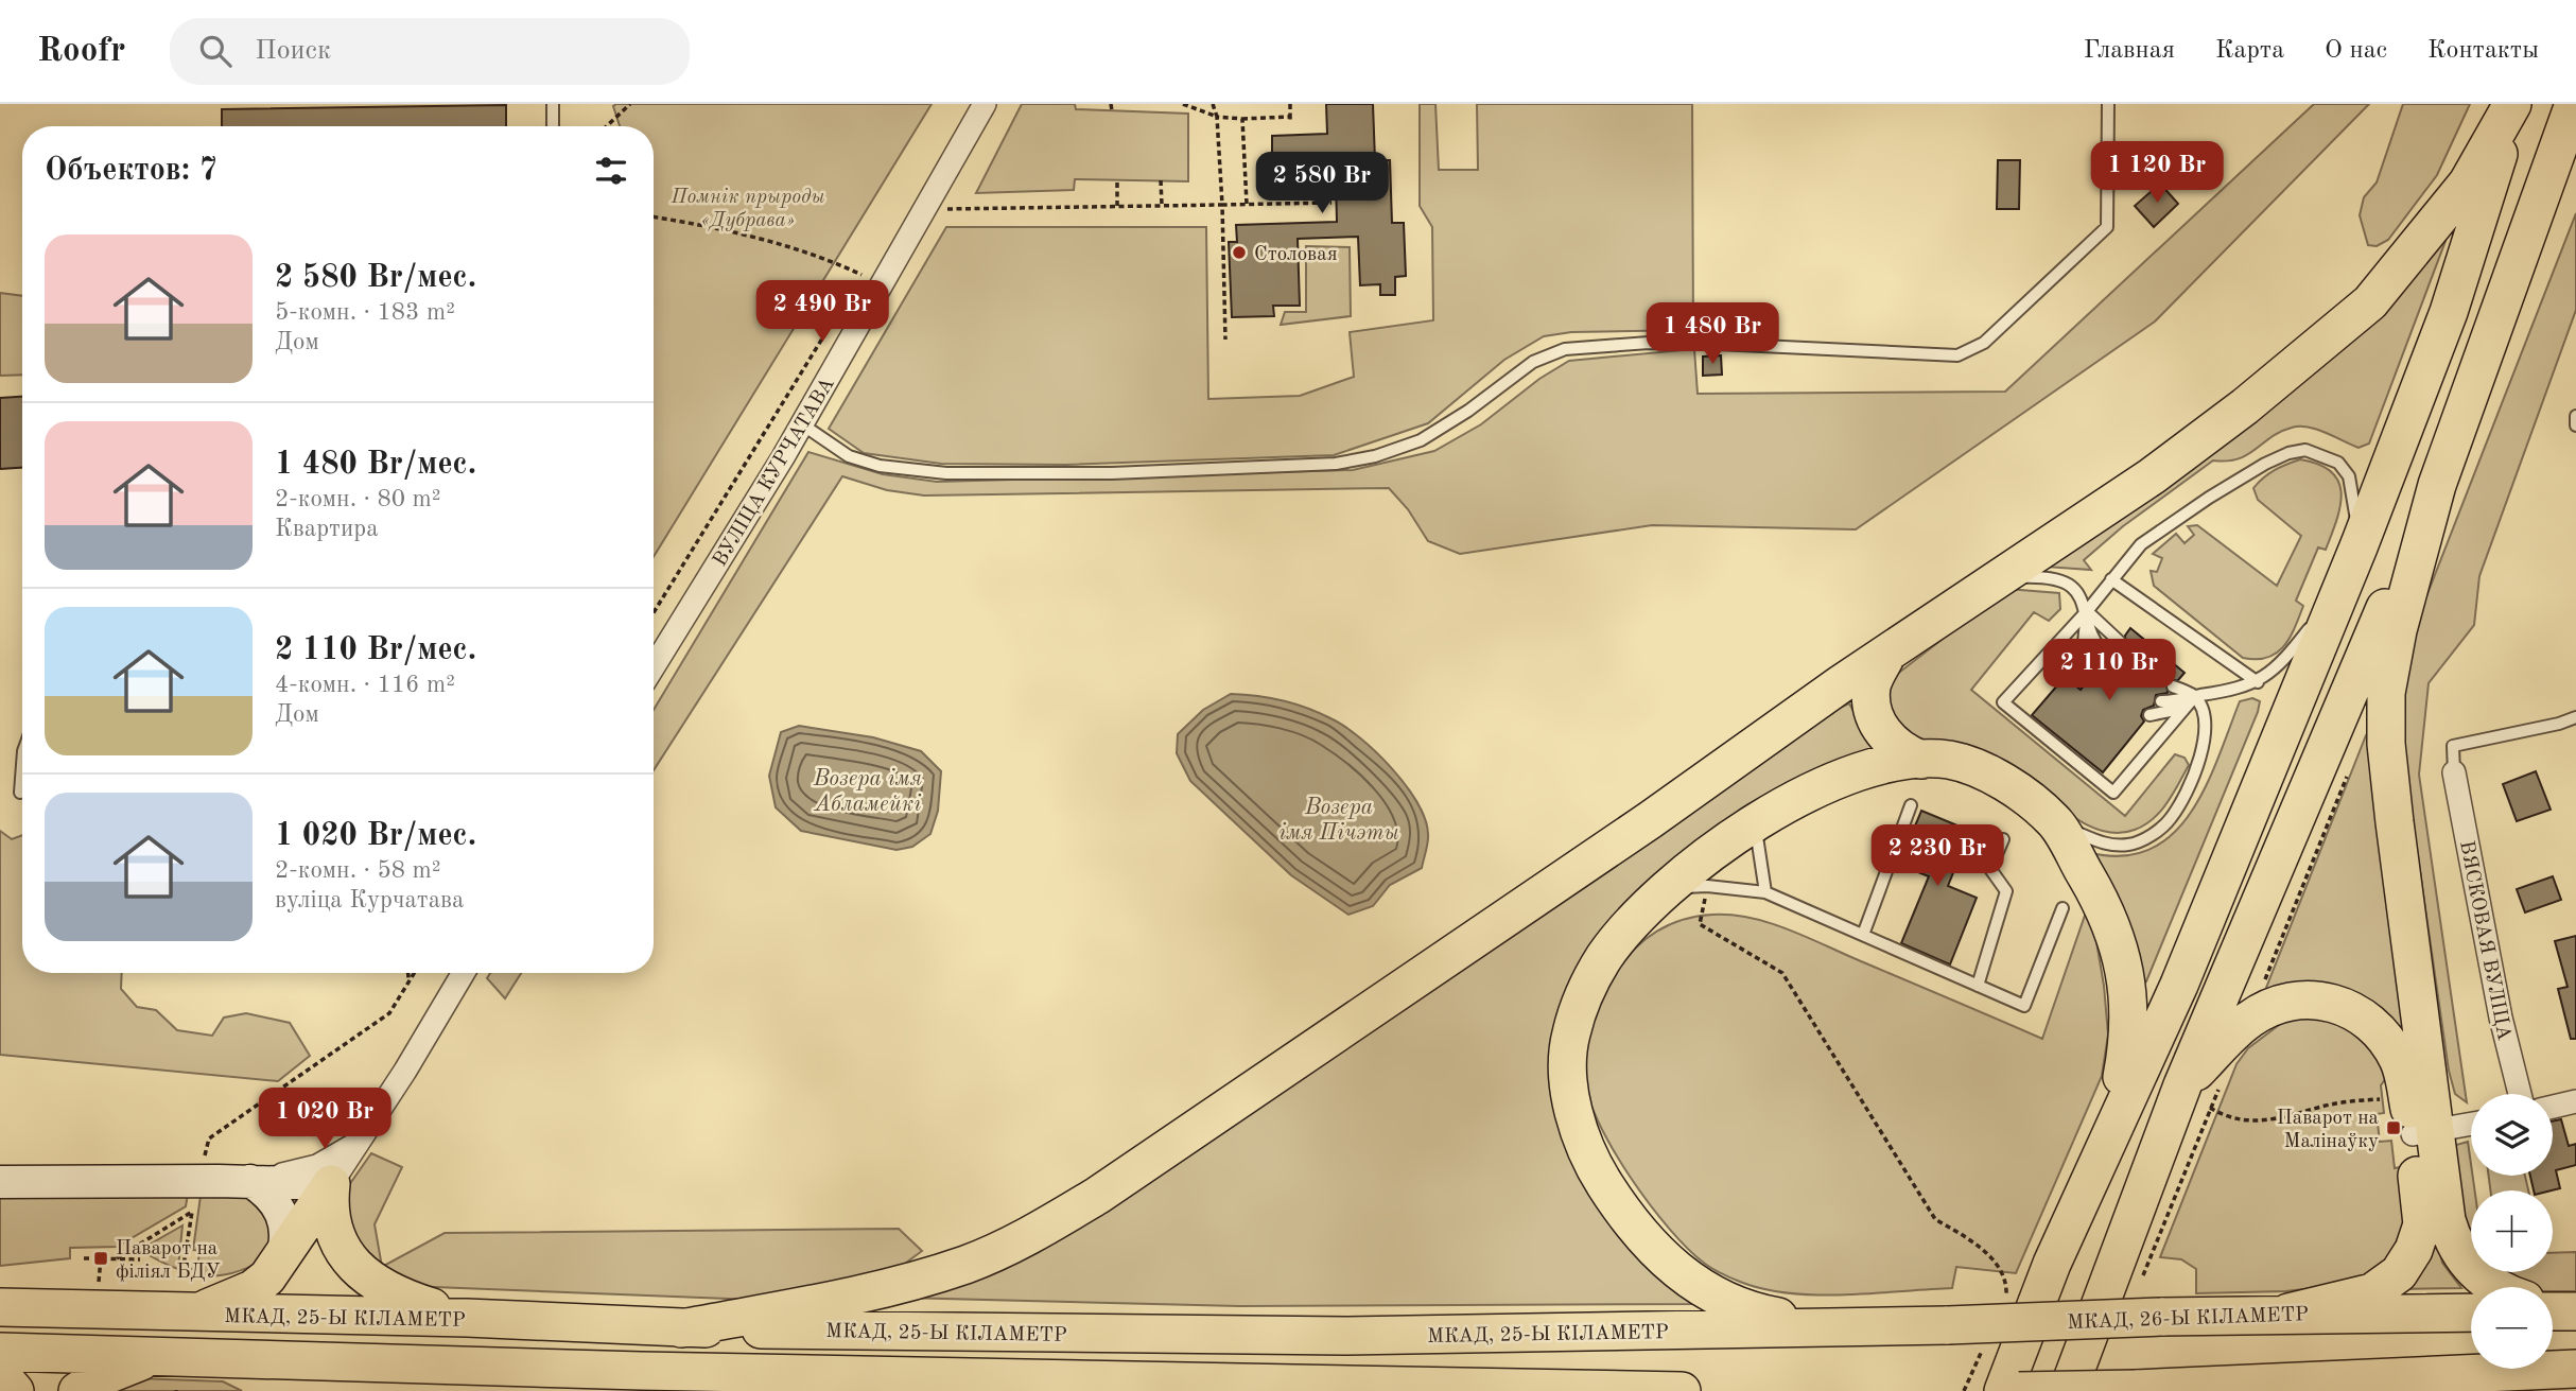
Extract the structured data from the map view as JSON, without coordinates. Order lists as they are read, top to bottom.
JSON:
{
  "streets": {
    "highway": ["МКАД, 25-Ы КІЛАМЕТР", "МКАД, 26-Ы КІЛАМЕТР"],
    "street": ["ВУЛІЦА КУРЧАТАВА", "ВЯСКОВАЯ ВУЛІЦА"]
  },
  "crossings": [
    ["МКАД, 25-Ы КІЛАМЕТР", "МКАД, 26-Ы КІЛАМЕТР"]
  ],
  "water": ["Возера імя Абламейкі", "Возера імя Пічэты"],
  "parks": ["Помнік прыроды «Дубрава»"],
  "places": {
    "other": ["Столовая"],
    "transit": ["Паварот на Малінаўку", "Паварот на філіял БДУ"]
  },
  "page": {
    "header": "Roofr",
    "search": "Поиск",
    "nav": [
      "Главная",
      "Карта",
      "О нас",
      "Контакты"
    ],
    "heading": "Объектов: 7",
    "price": [
      "1 120 Br",
      "2 580 Br",
      "2 490 Br",
      "1 480 Br",
      "2 110 Br",
      "2 230 Br",
      "1 020 Br"
    ],
    "list": [
      {
        "name": "2 580 Br/мес.",
        "note": "5-комн. · 183 m² · Дом"
      },
      {
        "name": "1 480 Br/мес.",
        "note": "2-комн. · 80 m² · Квартира"
      },
      {
        "name": "2 110 Br/мес.",
        "note": "4-комн. · 116 m² · Дом"
      },
      {
        "name": "1 020 Br/мес.",
        "note": "2-комн. · 58 m² · вуліца Курчатава"
      }
    ],
    "map_buttons": ["+", "−"]
  }
}
